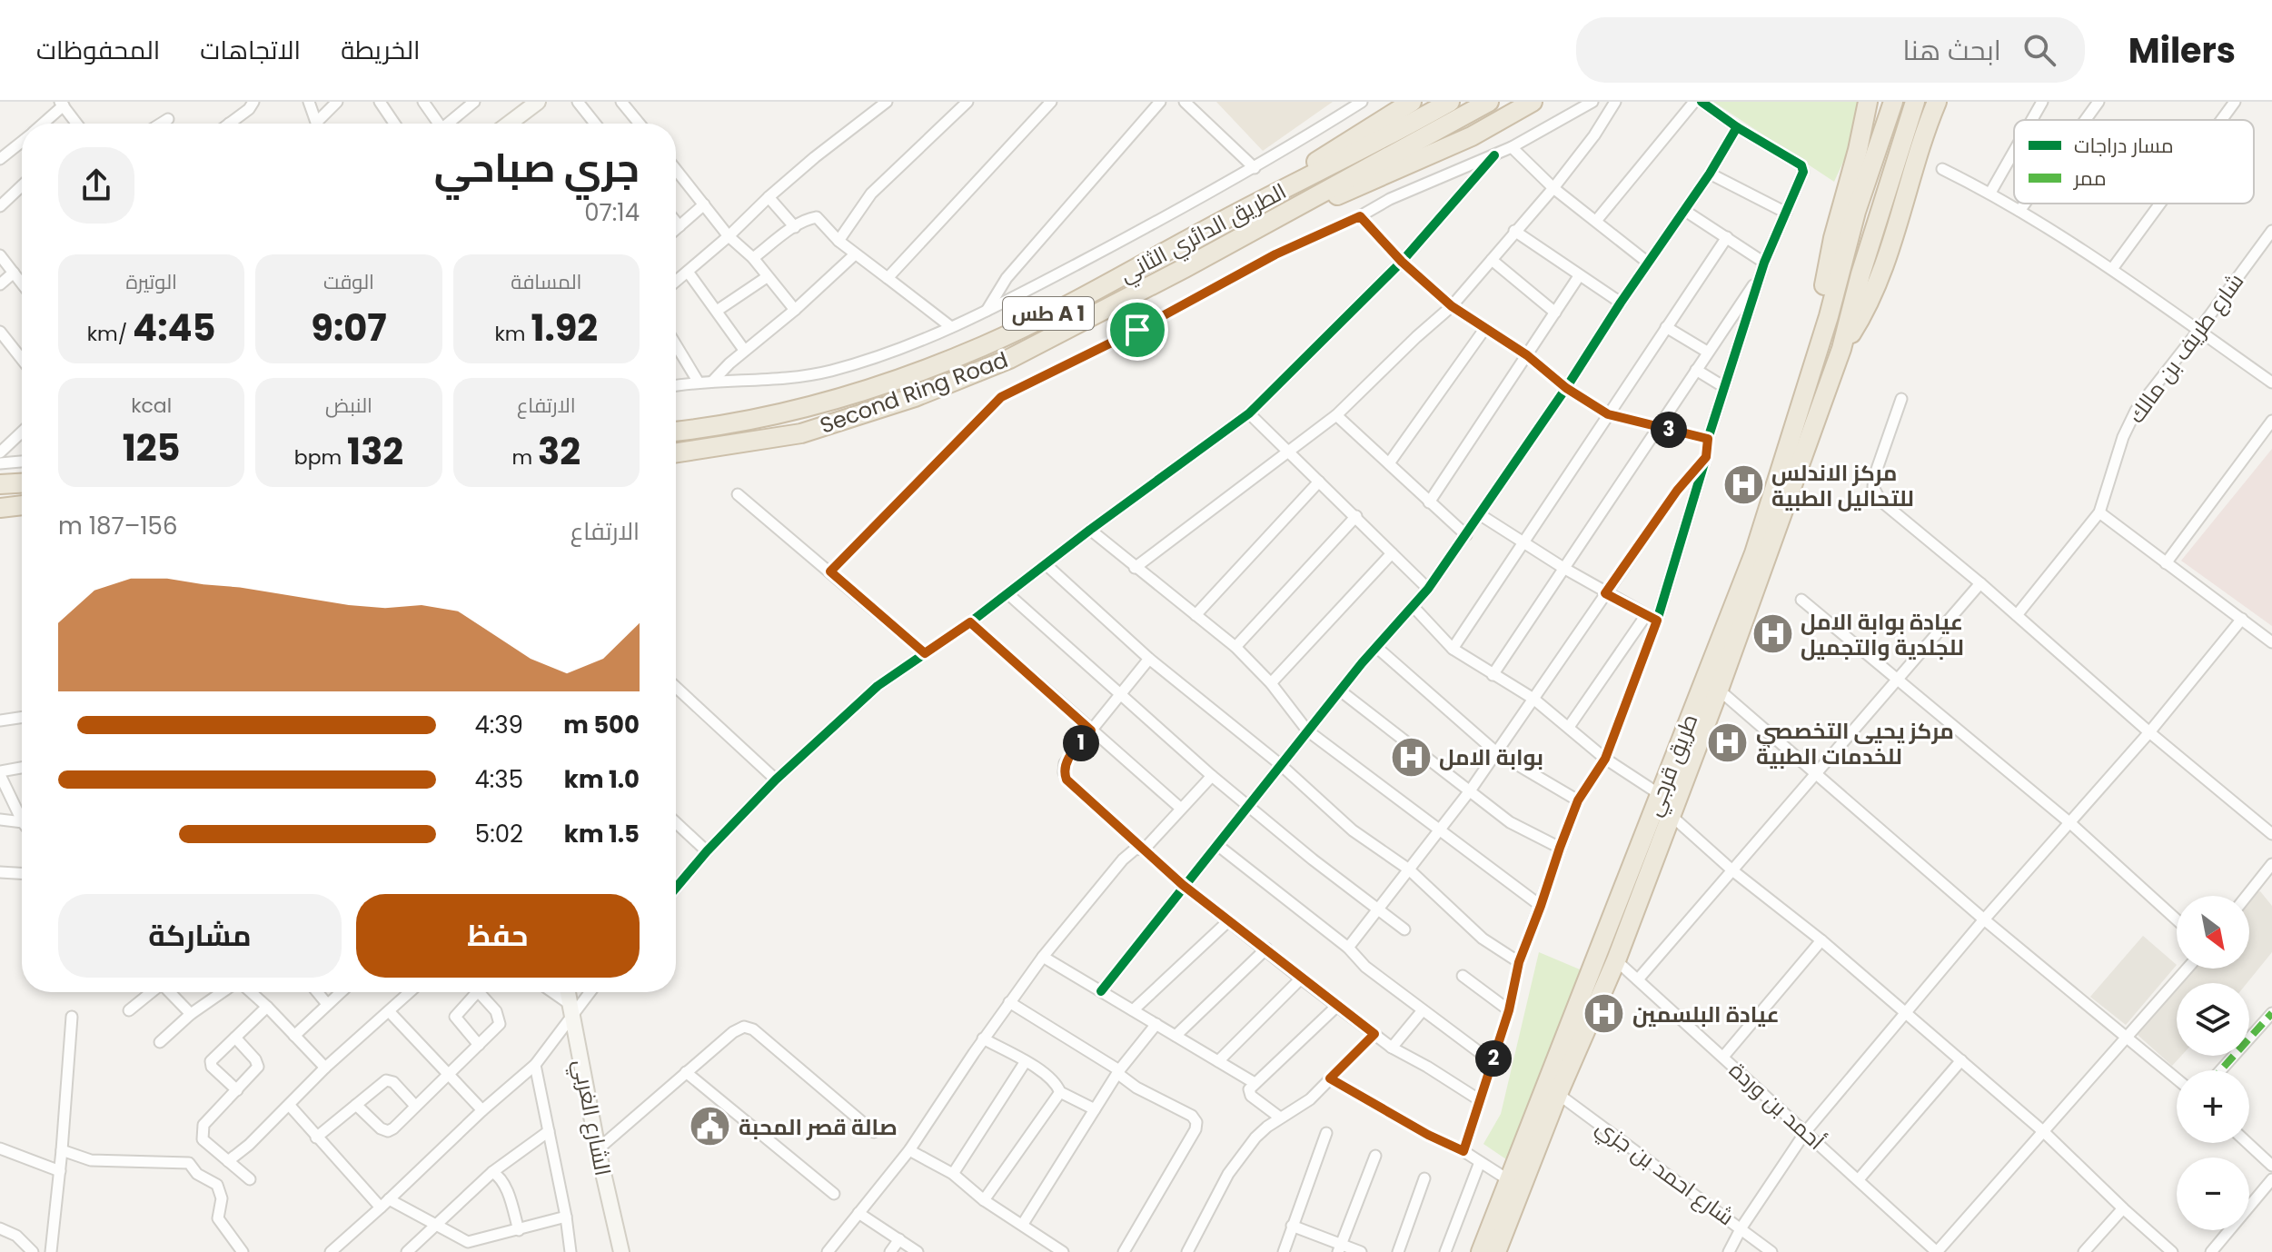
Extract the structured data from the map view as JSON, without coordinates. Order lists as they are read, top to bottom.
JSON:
{
  "streets": {
    "highway": [
      "الطريق الدائري الثاني",
      "طس A 1",
      "Second Ring Road",
      "طريق قرجي"
    ],
    "street": [
      "شارع طريف بن مالك",
      "أحمد بن وردة",
      "الشارع الغربي",
      "شارع احمد بن جزي"
    ]
  },
  "crossings": [
    ["الطريق الدائري الثاني", "Second Ring Road"],
    ["طريق قرجي", "أحمد بن وردة"],
    ["طريق قرجي", "شارع احمد بن جزي"]
  ],
  "places": {
    "hospital": [
      "مركز الاندلس للتحاليل الطبية",
      "عيادة بوابة الامل للجلدية والتجميل",
      "مركز يحيى التخصصي للخدمات الطبية",
      "بوابة الامل",
      "عيادة البلسمين"
    ],
    "public building": ["صالة قصر المحبة"]
  },
  "legend": ["مسار دراجات", "ممر"],
  "north": "bottom right",
  "page": {
    "header": "Milers",
    "search": "ابحث هنا",
    "nav": ["الخريطة", "الاتجاهات", "المحفوظات"],
    "heading": ["جري صباحي", "07:14"],
    "stats": [
      ["المسافة", "1.92 km"],
      ["الوقت", "9:07"],
      ["الوتيرة", "4:45 /km"],
      ["الارتفاع", "32 m"],
      ["النبض", "132 bpm"],
      ["kcal", "125"]
    ],
    "pins": ["3", "1", "2"],
    "chart": ["الارتفاع", "156–187 m"],
    "list": [
      {
        "name": "500 m",
        "note": "4:39"
      },
      {
        "name": "1.0 km",
        "note": "4:35"
      },
      {
        "name": "1.5 km",
        "note": "5:02"
      }
    ],
    "buttons": ["حفظ", "مشاركة"],
    "map_buttons": ["+", "−"]
  }
}
